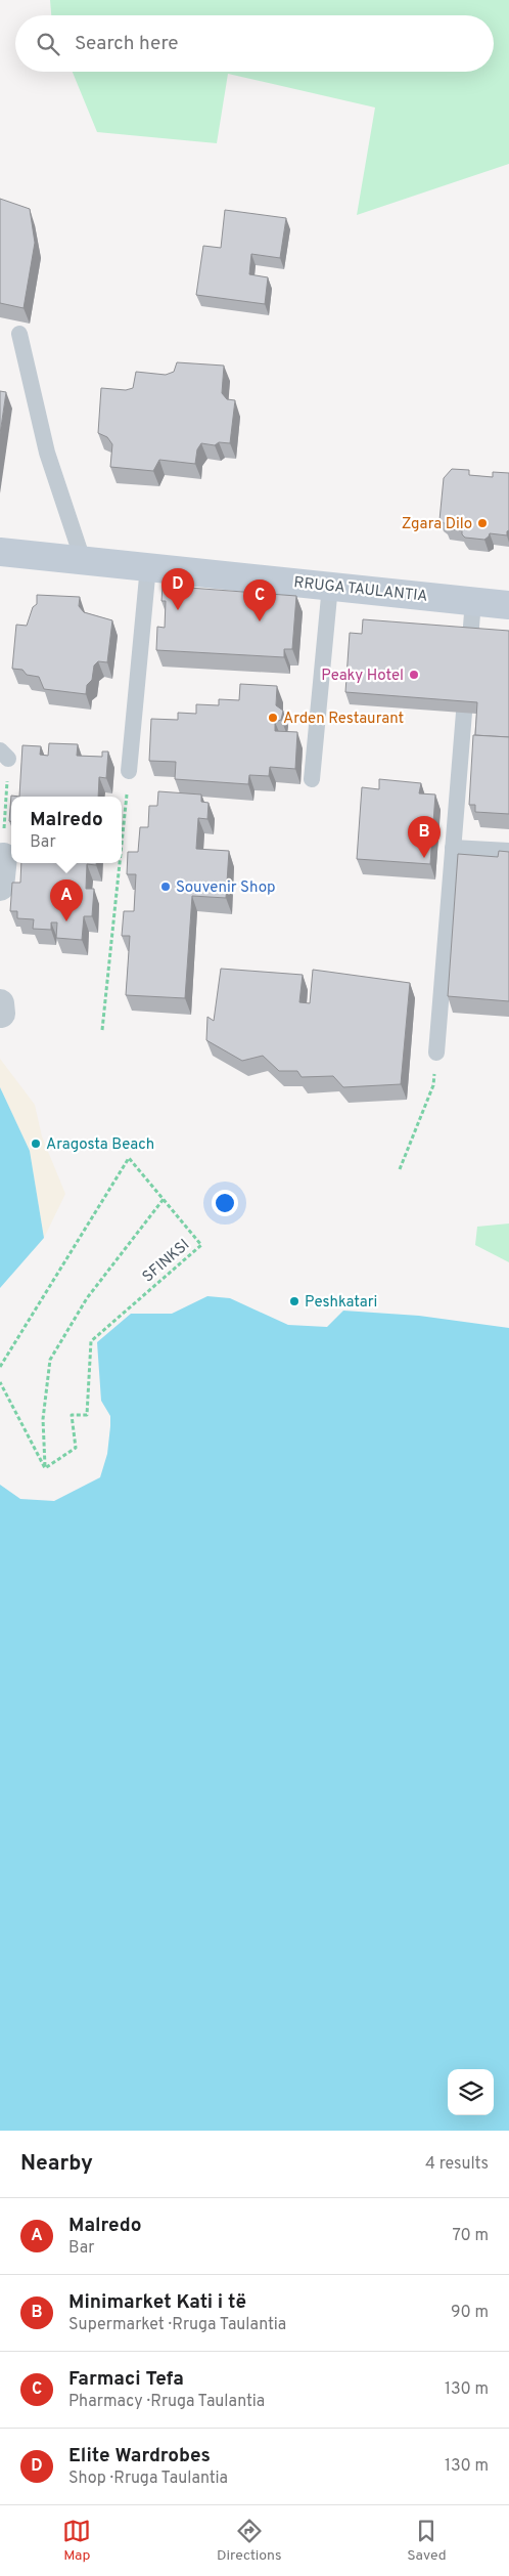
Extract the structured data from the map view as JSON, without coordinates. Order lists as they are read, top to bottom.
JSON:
{
  "streets": {
    "main road": ["RRUGA TAULANTIA"],
    "path": ["SFINKSI"]
  },
  "places": [
    "Zgara Dilo",
    "Peaky Hotel",
    "Arden Restaurant",
    "Souvenir Shop",
    "Aragosta Beach",
    "Peshkatari"
  ],
  "page": {
    "search": "Search here",
    "pins": [
      "D",
      "C",
      "B",
      "A"
    ],
    "popup": ["Malredo", "Bar"],
    "heading": ["Nearby", "4 results"],
    "list": [
      {
        "mark": "A",
        "name": "Malredo",
        "note": "Bar",
        "value": "70 m"
      },
      {
        "mark": "B",
        "name": "Minimarket Kati i të",
        "note": "Supermarket · Rruga Taulantia",
        "value": "90 m"
      },
      {
        "mark": "C",
        "name": "Farmaci Tefa",
        "note": "Pharmacy · Rruga Taulantia",
        "value": "130 m"
      },
      {
        "mark": "D",
        "name": "Elite Wardrobes",
        "note": "Shop · Rruga Taulantia",
        "value": "130 m"
      }
    ],
    "nav": ["Map", "Directions", "Saved"]
  }
}
